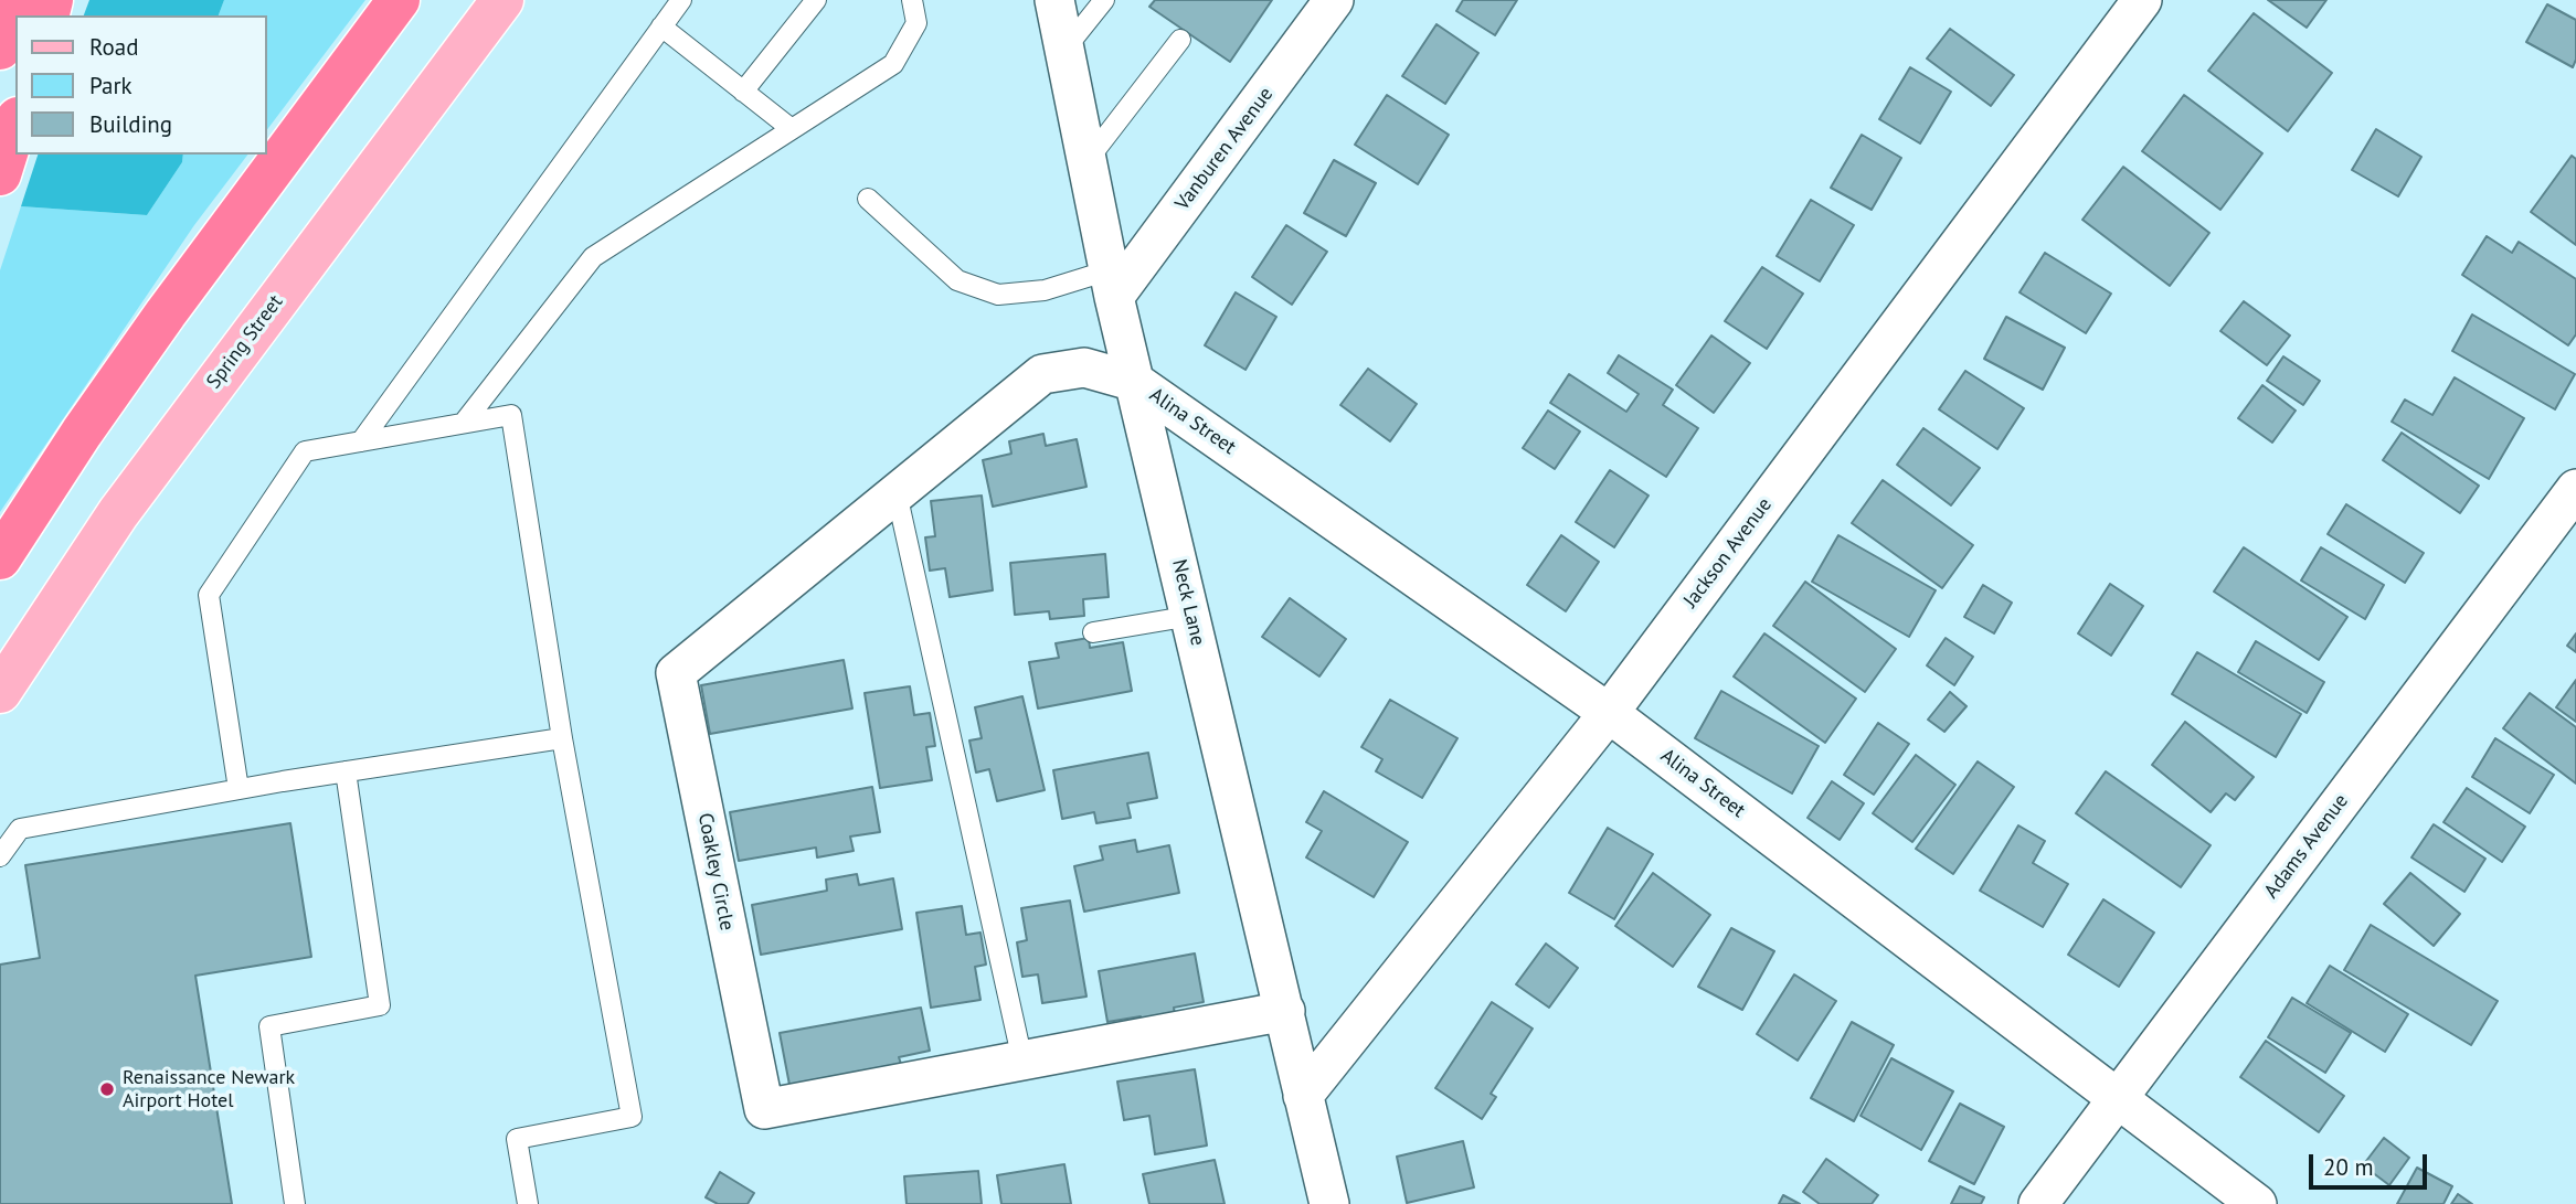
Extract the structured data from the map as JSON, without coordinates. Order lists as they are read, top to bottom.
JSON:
{
  "streets": {
    "main road": ["Spring Street"],
    "street": [
      "Vanburen Avenue",
      "Alina Street",
      "Jackson Avenue",
      "Neck Lane",
      "Adams Avenue",
      "Coakley Circle"
    ]
  },
  "crossings": [
    ["Vanburen Avenue", "Neck Lane"],
    ["Alina Street", "Jackson Avenue"],
    ["Alina Street", "Neck Lane"],
    ["Alina Street", "Adams Avenue"],
    ["Alina Street", "Coakley Circle"],
    ["Jackson Avenue", "Neck Lane"],
    ["Neck Lane", "Coakley Circle"]
  ],
  "places": ["Renaissance Newark Airport Hotel"],
  "legend": ["Road", "Park", "Building"],
  "scale_bar": "20 m"
}
